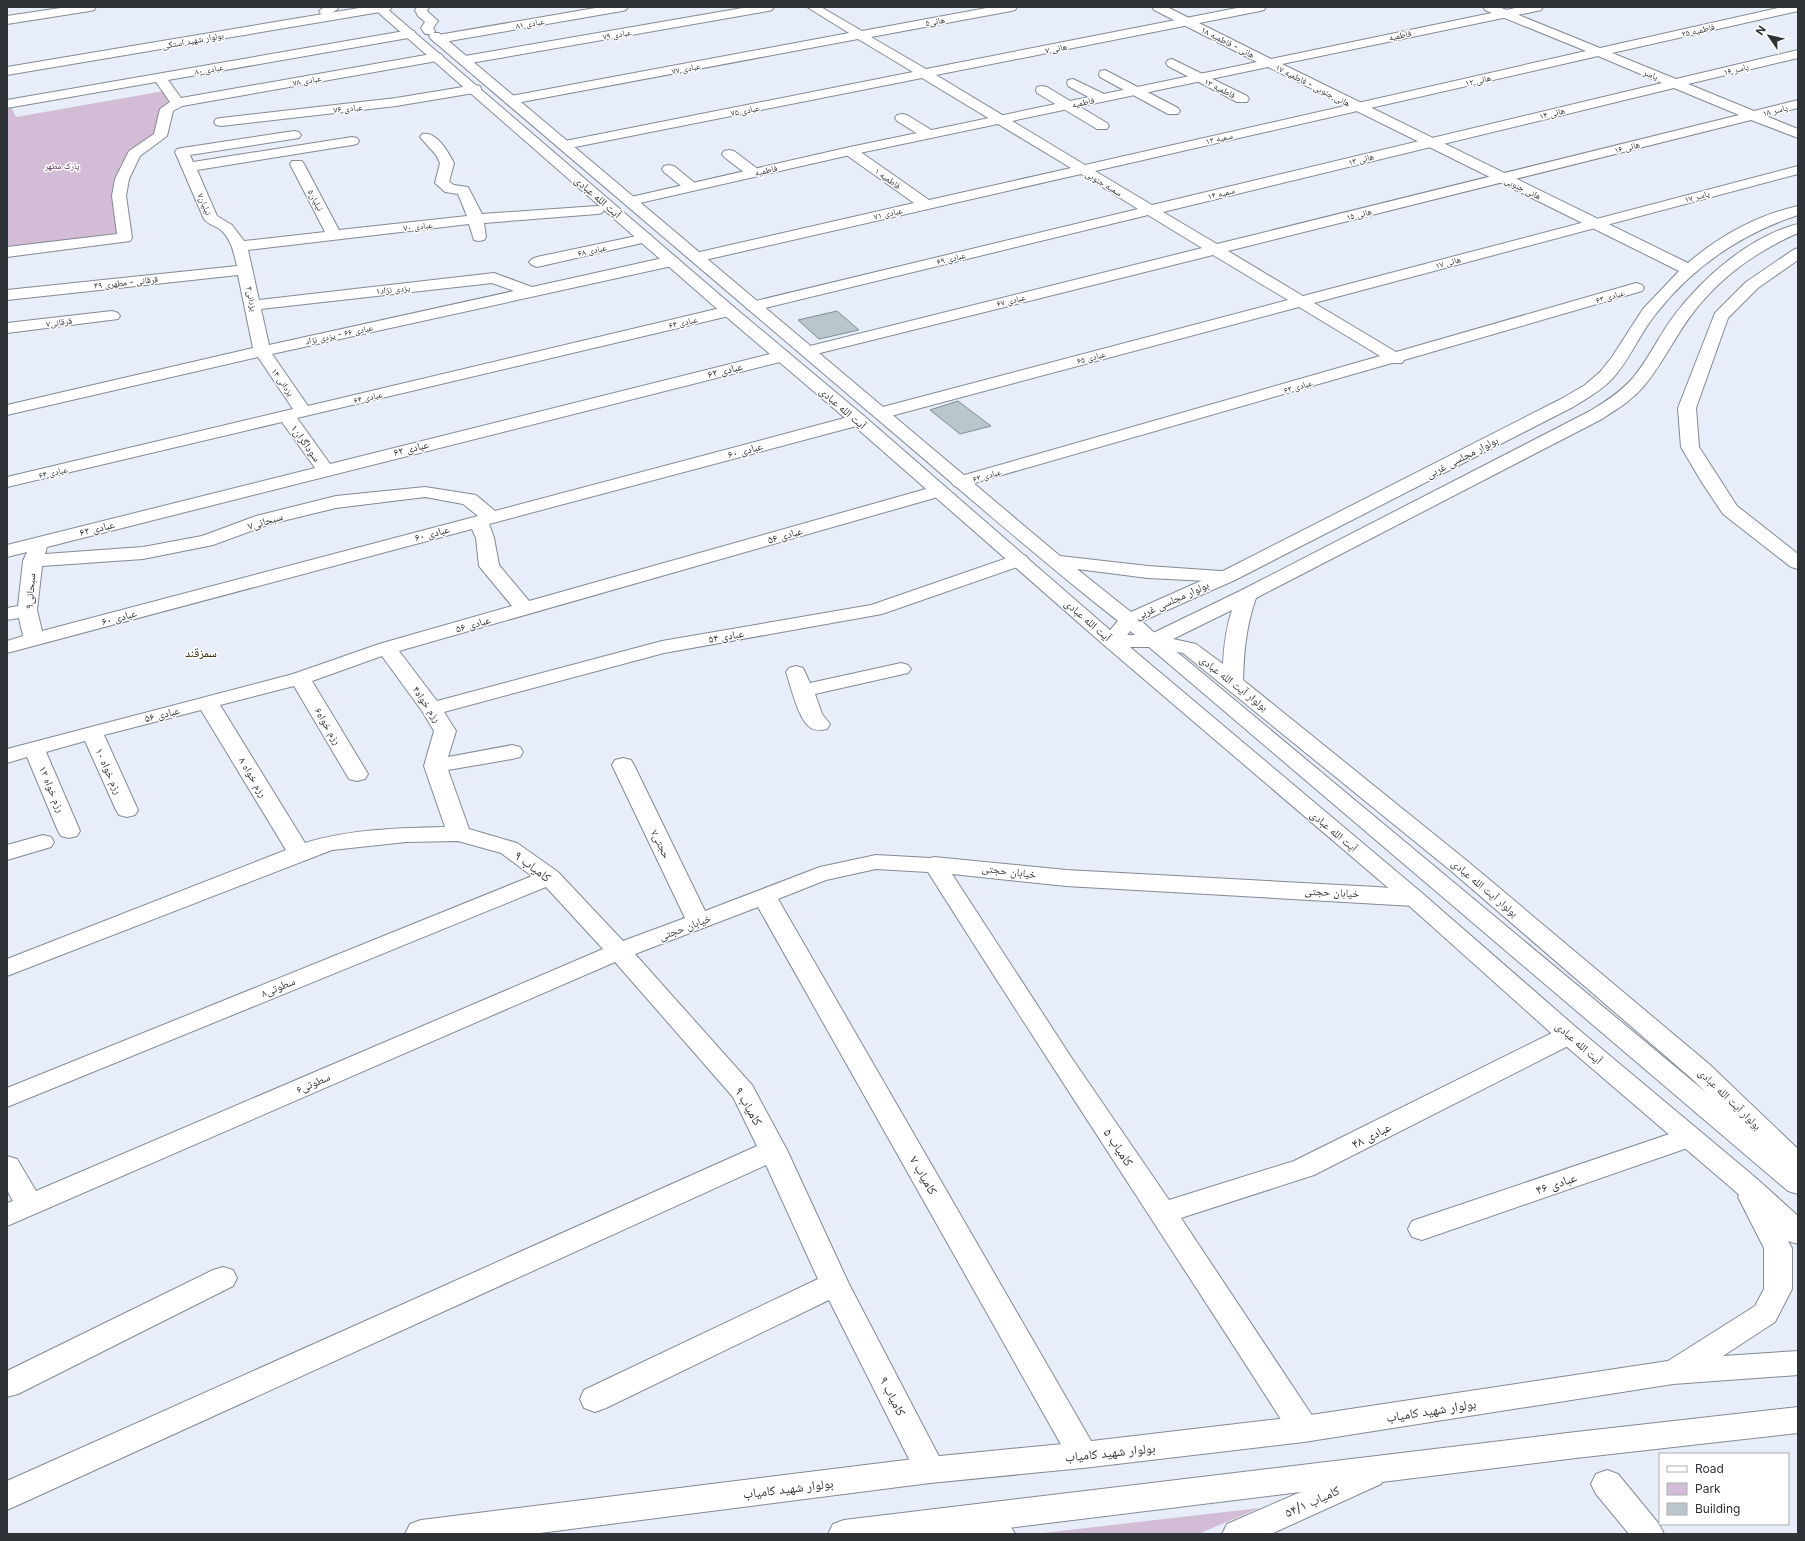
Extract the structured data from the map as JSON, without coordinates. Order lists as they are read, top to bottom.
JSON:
{
  "streets": {
    "street": [
      "هانی۵",
      "عبادی ۸۱",
      "فاطمیه ۲۵",
      "عبادی ۷۹",
      "فاطمیه",
      "بولوار شهید استکی",
      "هانی - فاطمیه ۱۸",
      "هانی ۷",
      "عبادی ۷۷",
      "عبادی ۸۰",
      "یاسر ۱۶",
      "یاسر",
      "عبادی ۷۸",
      "هانی ۱۲",
      "هانی جنوبی - فاطمیه ۱۷",
      "فاطمیه ۱۳",
      "عبادی ۷۶",
      "عبادی ۷۵",
      "یاسر ۱۸",
      "هانی ۱۴",
      "سمیه ۱۲",
      "هانی ۱۶",
      "هانی ۱۳",
      "فاطمیه ۱",
      "سمیه جنوبی",
      "هانی جنوبی",
      "سمیه ۱۴",
      "یاسر ۱۷",
      "آیت الله عبادی",
      "نیلیان۵",
      "نیلیان۷",
      "عبادی ۷۱",
      "هانی ۱۵",
      "عبادی ۷۰",
      "عبادی ۶۸",
      "عبادی ۶۹",
      "هانی ۱۷",
      "قرقانی - مطهری ۴۹",
      "یزدی نژاد۱",
      "عبادی ۶۳",
      "یزدانی۳",
      "عبادی ۶۷",
      "قرقانی۷",
      "عبادی ۶۴",
      "عبادی ۶۶ - یزدی نژاد",
      "عبادی ۶۵",
      "عبادی ۶۲",
      "یزدانی ۱۴",
      "سوداگران۱",
      "عبادی ۶۰",
      "بولوار مجلسی غربی",
      "سبحانی۷",
      "عبادی ۵۶",
      "سبحانی۹",
      "عبادی ۵۴",
      "بولوار آیت الله عبادی",
      "رزم خواه۴",
      "رزم خواه۶",
      "رزم خواه ۱۰",
      "رزم خواه ۸",
      "رزم خواه ۱۲",
      "حجتی۷",
      "کامیاب ۹",
      "خیابان حجتی",
      "سطوتی۸",
      "سطوتی۶",
      "عبادی ۴۸",
      "کامیاب ۵",
      "کامیاب ۷",
      "عبادی ۴۶",
      "بولوار شهید کامیاب",
      "کامیاب ۵۴/۱"
    ]
  },
  "crossings": [
    ["هانی۵", "عبادی ۷۷"],
    ["هانی۵", "سمیه جنوبی"],
    ["عبادی ۸۱", "آیت الله عبادی"],
    ["فاطمیه ۲۵", "یاسر"],
    ["فاطمیه ۲۵", "هانی ۱۲"],
    ["عبادی ۷۹", "آیت الله عبادی"],
    ["فاطمیه", "هانی - فاطمیه ۱۸"],
    ["فاطمیه", "یاسر"],
    ["فاطمیه", "هانی جنوبی - فاطمیه ۱۷"],
    ["فاطمیه", "فاطمیه ۱۳"],
    ["فاطمیه", "فاطمیه ۱"],
    ["فاطمیه", "سمیه جنوبی"],
    ["فاطمیه", "آیت الله عبادی"],
    ["بولوار شهید استکی", "آیت الله عبادی"],
    ["هانی - فاطمیه ۱۸", "هانی ۷"],
    ["هانی - فاطمیه ۱۸", "هانی جنوبی - فاطمیه ۱۷"],
    ["هانی ۷", "عبادی ۷۵"],
    ["هانی ۷", "سمیه جنوبی"],
    ["عبادی ۷۷", "سمیه جنوبی"],
    ["عبادی ۷۷", "آیت الله عبادی"],
    ["عبادی ۸۰", "آیت الله عبادی"],
    ["یاسر ۱۶", "یاسر"],
    ["یاسر ۱۶", "هانی ۱۴"],
    ["یاسر", "هانی ۱۲"],
    ["یاسر", "یاسر ۱۸"],
    ["یاسر", "هانی ۱۴"],
    ["یاسر", "هانی ۱۶"],
    ["عبادی ۷۸", "آیت الله عبادی"],
    ["هانی ۱۲", "هانی جنوبی - فاطمیه ۱۷"],
    ["هانی ۱۲", "سمیه ۱۲"],
    ["هانی ۱۲", "هانی جنوبی"],
    ["هانی جنوبی - فاطمیه ۱۷", "سمیه ۱۲"],
    ["هانی جنوبی - فاطمیه ۱۷", "هانی جنوبی"],
    ["عبادی ۷۶", "آیت الله عبادی"],
    ["عبادی ۷۵", "سمیه جنوبی"],
    ["عبادی ۷۵", "آیت الله عبادی"],
    ["یاسر ۱۸", "هانی ۱۶"],
    ["هانی ۱۴", "هانی ۱۳"],
    ["هانی ۱۴", "هانی جنوبی"],
    ["سمیه ۱۲", "سمیه جنوبی"],
    ["سمیه ۱۲", "هانی جنوبی"],
    ["سمیه ۱۲", "عبادی ۷۱"],
    ["هانی ۱۶", "هانی جنوبی"],
    ["هانی ۱۶", "هانی ۱۵"],
    ["هانی ۱۳", "هانی جنوبی"],
    ["هانی ۱۳", "سمیه ۱۴"],
    ["فاطمیه ۱", "عبادی ۷۱"],
    ["سمیه جنوبی", "سمیه ۱۴"],
    ["سمیه جنوبی", "عبادی ۷۱"],
    ["سمیه جنوبی", "هانی ۱۵"],
    ["سمیه جنوبی", "عبادی ۶۹"],
    ["سمیه جنوبی", "هانی ۱۷"],
    ["سمیه جنوبی", "عبادی ۶۳"],
    ["سمیه جنوبی", "عبادی ۶۷"],
    ["سمیه جنوبی", "عبادی ۶۵"],
    ["هانی جنوبی", "یاسر ۱۷"],
    ["هانی جنوبی", "هانی ۱۵"],
    ["هانی جنوبی", "هانی ۱۷"],
    ["هانی جنوبی", "بولوار مجلسی غربی"],
    ["سمیه ۱۴", "عبادی ۶۹"],
    ["یاسر ۱۷", "هانی ۱۷"],
    ["آیت الله عبادی", "عبادی ۷۱"],
    ["آیت الله عبادی", "عبادی ۶۸"],
    ["آیت الله عبادی", "عبادی ۶۹"],
    ["آیت الله عبادی", "عبادی ۶۳"],
    ["آیت الله عبادی", "عبادی ۶۷"],
    ["آیت الله عبادی", "عبادی ۶۴"],
    ["آیت الله عبادی", "عبادی ۶۶ - یزدی نژاد"],
    ["آیت الله عبادی", "عبادی ۶۵"],
    ["آیت الله عبادی", "عبادی ۶۲"],
    ["آیت الله عبادی", "عبادی ۶۰"],
    ["آیت الله عبادی", "بولوار مجلسی غربی"],
    ["آیت الله عبادی", "عبادی ۵۶"],
    ["آیت الله عبادی", "عبادی ۵۴"],
    ["آیت الله عبادی", "بولوار آیت الله عبادی"],
    ["آیت الله عبادی", "خیابان حجتی"],
    ["آیت الله عبادی", "عبادی ۴۸"],
    ["آیت الله عبادی", "عبادی ۴۶"],
    ["نیلیان۵", "عبادی ۷۰"],
    ["نیلیان۷", "عبادی ۷۰"],
    ["نیلیان۷", "یزدانی۳"],
    ["هانی ۱۵", "عبادی ۶۷"],
    ["عبادی ۷۰", "یزدانی۳"],
    ["هانی ۱۷", "عبادی ۶۵"],
    ["قرقانی - مطهری ۴۹", "یزدانی۳"],
    ["یزدی نژاد۱", "یزدانی۳"],
    ["یزدی نژاد۱", "عبادی ۶۶ - یزدی نژاد"],
    ["یزدانی۳", "عبادی ۶۶ - یزدی نژاد"],
    ["یزدانی۳", "یزدانی ۱۴"],
    ["عبادی ۶۴", "یزدانی ۱۴"],
    ["عبادی ۶۴", "سوداگران۱"],
    ["عبادی ۶۶ - یزدی نژاد", "یزدانی ۱۴"],
    ["عبادی ۶۲", "سوداگران۱"],
    ["عبادی ۶۲", "سبحانی۹"],
    ["عبادی ۶۰", "سبحانی۷"],
    ["عبادی ۶۰", "سبحانی۹"],
    ["سبحانی۷", "سبحانی۹"],
    ["عبادی ۵۶", "رزم خواه۴"],
    ["عبادی ۵۶", "رزم خواه۶"],
    ["عبادی ۵۶", "رزم خواه ۱۰"],
    ["عبادی ۵۶", "رزم خواه ۸"],
    ["عبادی ۵۶", "رزم خواه ۱۲"],
    ["عبادی ۵۴", "رزم خواه۴"],
    ["رزم خواه ۸", "کامیاب ۹"],
    ["حجتی۷", "خیابان حجتی"],
    ["کامیاب ۹", "خیابان حجتی"],
    ["کامیاب ۹", "سطوتی۸"],
    ["کامیاب ۹", "سطوتی۶"],
    ["کامیاب ۹", "بولوار شهید کامیاب"],
    ["خیابان حجتی", "سطوتی۶"],
    ["خیابان حجتی", "کامیاب ۵"],
    ["خیابان حجتی", "کامیاب ۷"],
    ["عبادی ۴۸", "کامیاب ۵"],
    ["کامیاب ۵", "بولوار شهید کامیاب"],
    ["کامیاب ۷", "بولوار شهید کامیاب"]
  ],
  "districts": ["سمزقند"],
  "parks": ["پارک مطهر"],
  "legend": ["Road", "Park", "Building"],
  "north": "top left"
}
